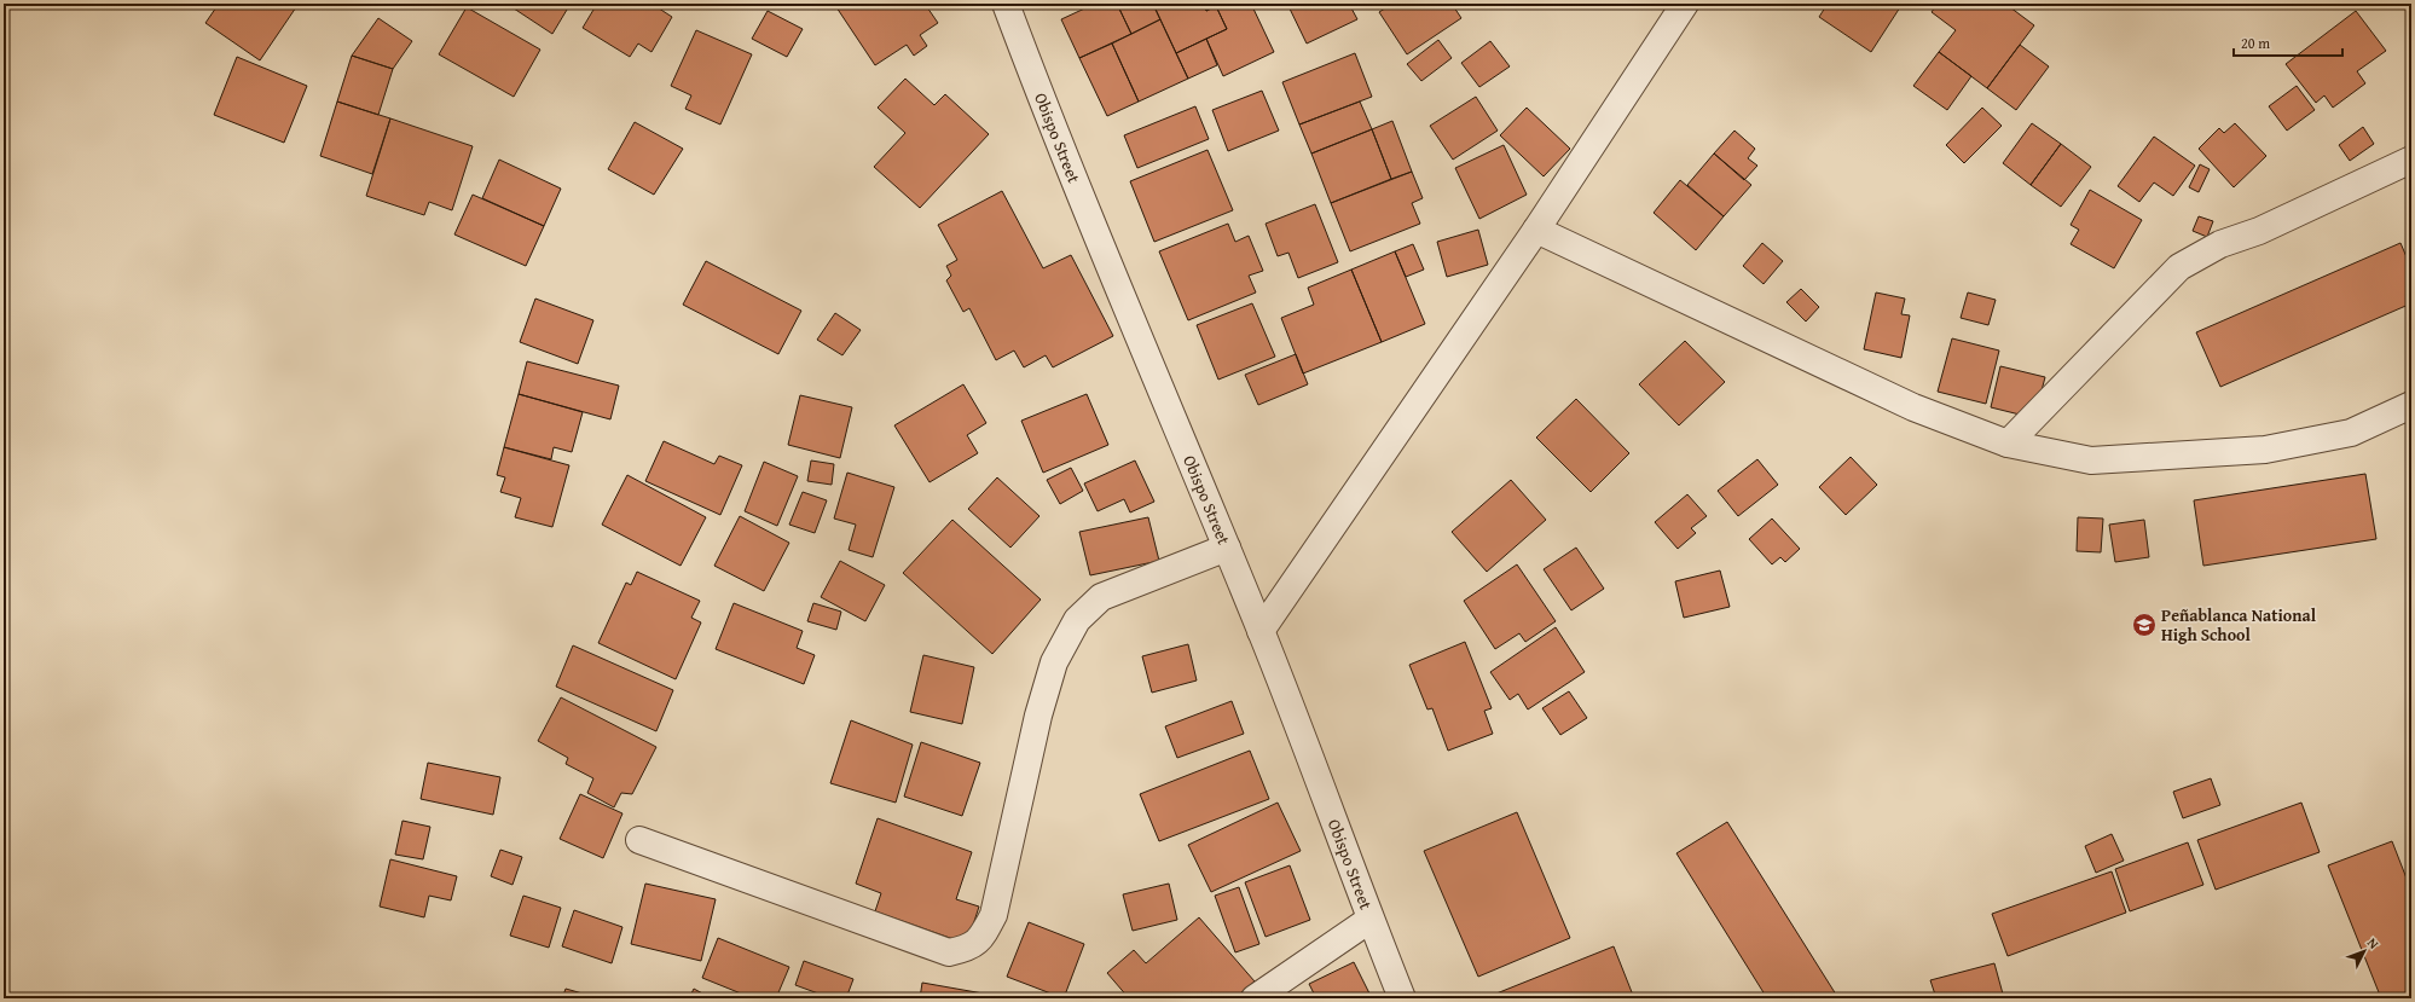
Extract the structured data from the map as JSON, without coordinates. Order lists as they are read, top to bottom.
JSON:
{
  "streets": {
    "street": ["Obispo Street"]
  },
  "places": {
    "school or university": ["Peñablanca National High School"]
  },
  "scale_bar": "20 m",
  "north": "top right"
}
